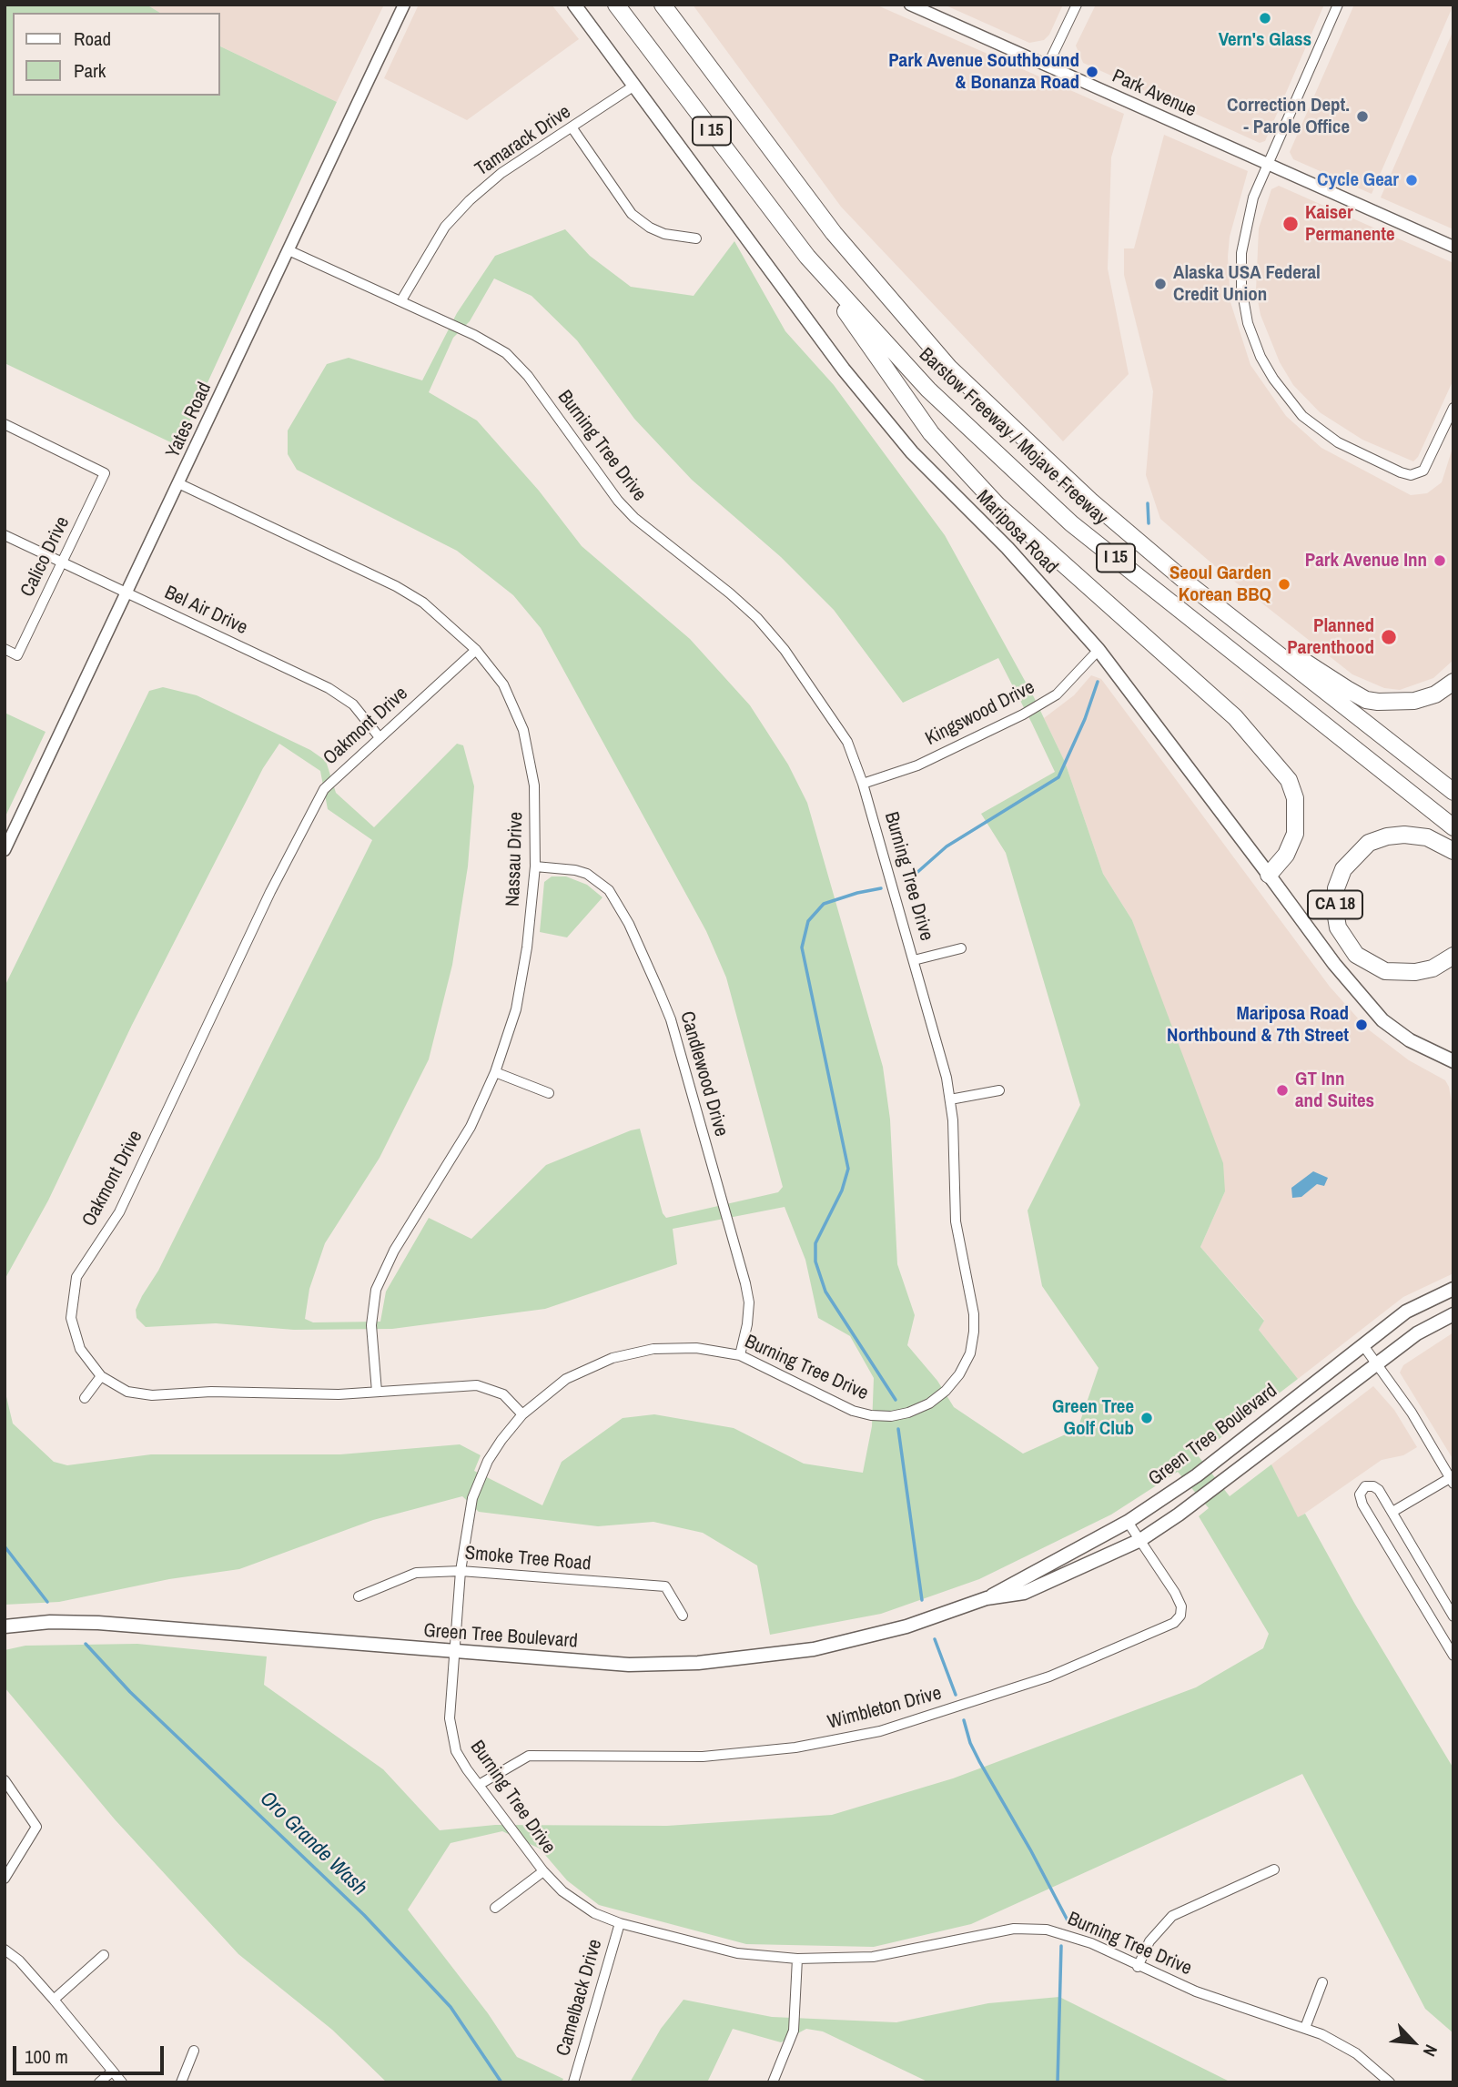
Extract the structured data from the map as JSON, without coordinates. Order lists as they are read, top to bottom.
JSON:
{
  "streets": {
    "highway": ["I 15", "Barstow Freeway / Mojave Freeway", "CA 18"],
    "main road": ["Mariposa Road", "Green Tree Boulevard"],
    "street": [
      "Park Avenue",
      "Tamarack Drive",
      "Yates Road",
      "Burning Tree Drive",
      "Calico Drive",
      "Bel Air Drive",
      "Kingswood Drive",
      "Oakmont Drive",
      "Nassau Drive",
      "Candlewood Drive",
      "Smoke Tree Road",
      "Wimbleton Drive",
      "Camelback Drive"
    ]
  },
  "crossings": [
    ["Tamarack Drive", "Burning Tree Drive"],
    ["Tamarack Drive", "Mariposa Road"],
    ["Yates Road", "Burning Tree Drive"],
    ["Yates Road", "Bel Air Drive"],
    ["Yates Road", "Nassau Drive"],
    ["Burning Tree Drive", "Kingswood Drive"],
    ["Burning Tree Drive", "Oakmont Drive"],
    ["Burning Tree Drive", "Candlewood Drive"],
    ["Burning Tree Drive", "Green Tree Boulevard"],
    ["Burning Tree Drive", "Smoke Tree Road"],
    ["Burning Tree Drive", "Wimbleton Drive"],
    ["Burning Tree Drive", "Camelback Drive"],
    ["Mariposa Road", "Kingswood Drive"],
    ["Calico Drive", "Bel Air Drive"],
    ["Bel Air Drive", "Oakmont Drive"],
    ["Oakmont Drive", "Nassau Drive"],
    ["Nassau Drive", "Candlewood Drive"],
    ["Green Tree Boulevard", "Wimbleton Drive"]
  ],
  "water": ["Oro Grande Wash"],
  "places": [
    "Vern's Glass",
    "Park Avenue Southbound & Bonanza Road",
    "Correction Dept. - Parole Office",
    "Cycle Gear",
    "Kaiser Permanente",
    "Alaska USA Federal Credit Union",
    "Park Avenue Inn",
    "Seoul Garden Korean BBQ",
    "Planned Parenthood",
    "Mariposa Road Northbound & 7th Street",
    "GT Inn and Suites",
    "Green Tree Golf Club"
  ],
  "legend": ["Road", "Park"],
  "scale_bar": "100 m",
  "north": "bottom right"
}
